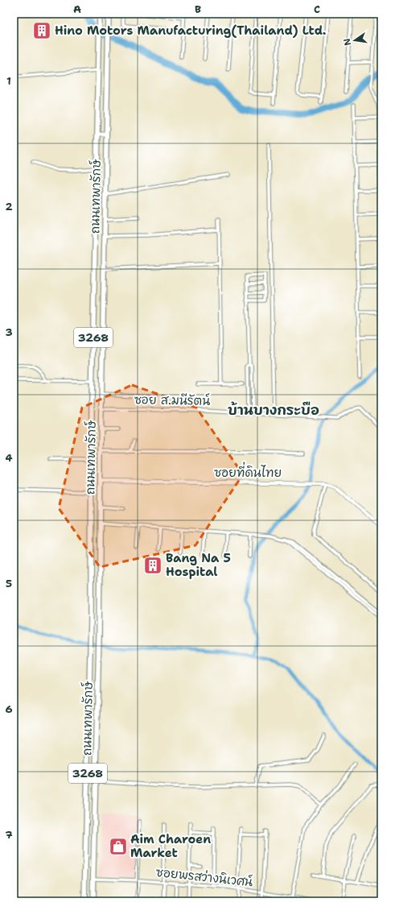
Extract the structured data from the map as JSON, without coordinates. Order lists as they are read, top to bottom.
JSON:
{
  "streets": {
    "main road": ["ถนนเทพารักษ์", "3268"],
    "street": ["ซอย ส.มนีรัตน์", "ซอยที่ดินไทย", "ซอยพรสว่างนิเวศน์"]
  },
  "crossings": [
    ["ถนนเทพารักษ์", "ซอย ส.มนีรัตน์"],
    ["ถนนเทพารักษ์", "ซอยที่ดินไทย"],
    ["ถนนเทพารักษ์", "ซอยพรสว่างนิเวศน์"]
  ],
  "districts": ["บ้านบางกระบือ"],
  "places": {
    "building": ["Hino Motors Manufacturing(Thailand) Ltd.", "Bang Na 5 Hospital"],
    "shop": ["Aim Charoen Market"]
  },
  "north": "left",
  "grid": {
    "columns": ["A", "B", "C"],
    "rows": [
      "1",
      "2",
      "3",
      "4",
      "5",
      "6",
      "7"
    ]
  }
}
